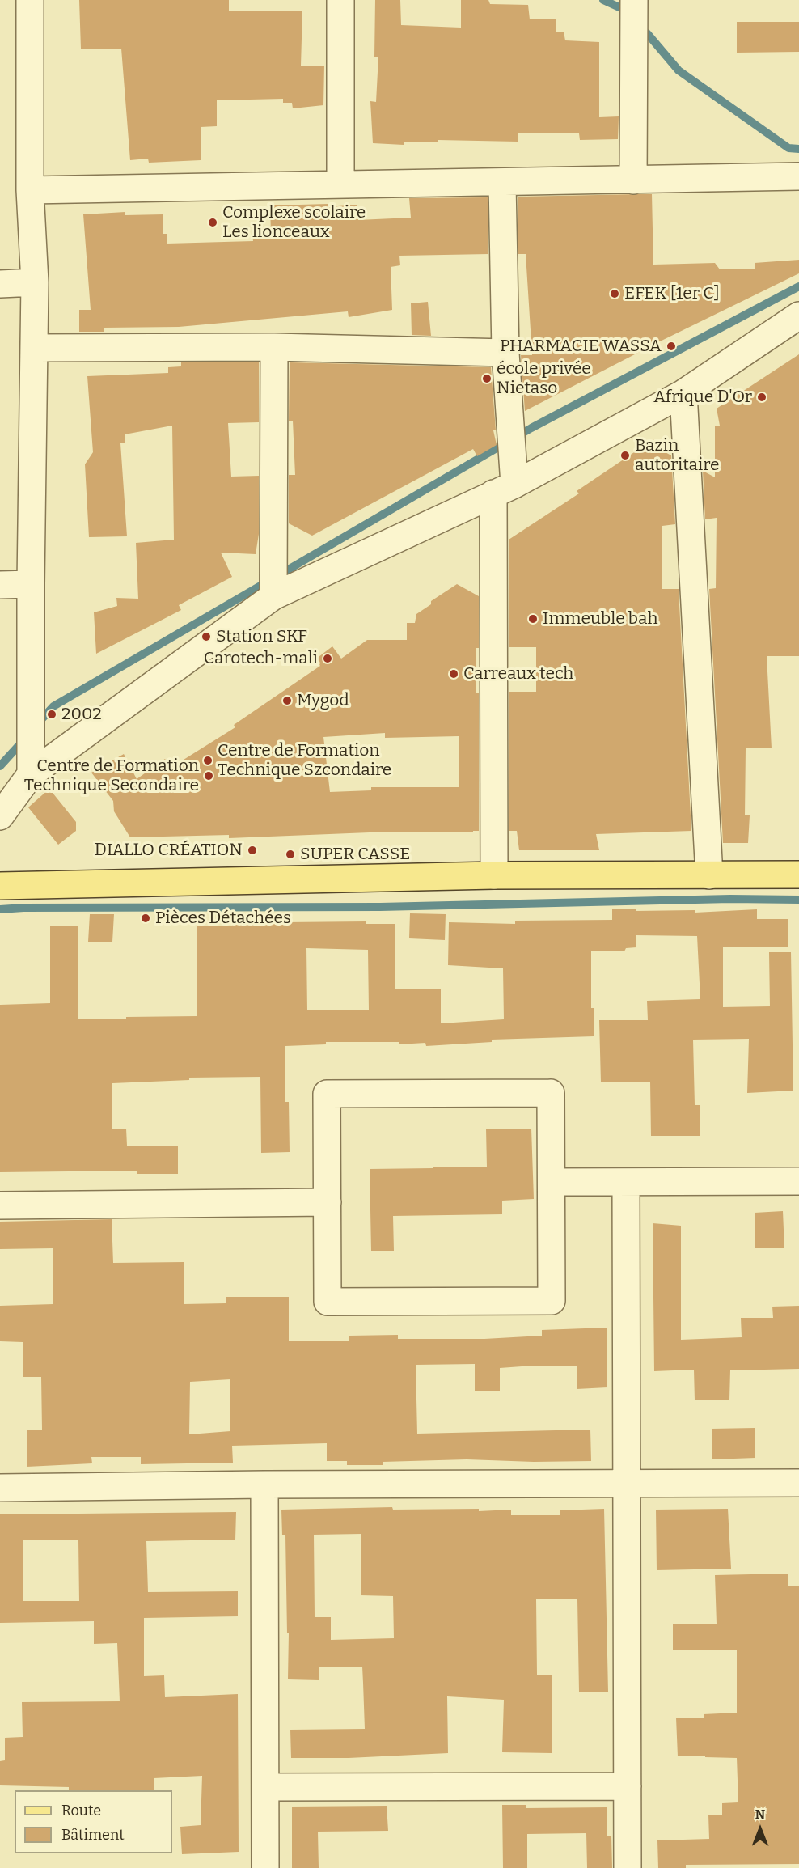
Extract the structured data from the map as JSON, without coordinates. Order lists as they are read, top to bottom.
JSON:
{
  "places": [
    "Complexe scolaire Les lionceaux",
    "EFEK [1er C]",
    "PHARMACIE WASSA",
    "école privée Nietaso",
    "Afrique D'Or",
    "Bazin autoritaire",
    "Immeuble bah",
    "Station SKF",
    "Carotech-mali",
    "Carreaux tech",
    "Mygod",
    "2002",
    "Centre de Formation Technique Szcondaire",
    "Centre de Formation Technique Secondaire",
    "DIALLO CRÉATION",
    "SUPER CASSE",
    "Pièces Détachées"
  ],
  "legend": ["Route", "Bâtiment"],
  "north": "top"
}
